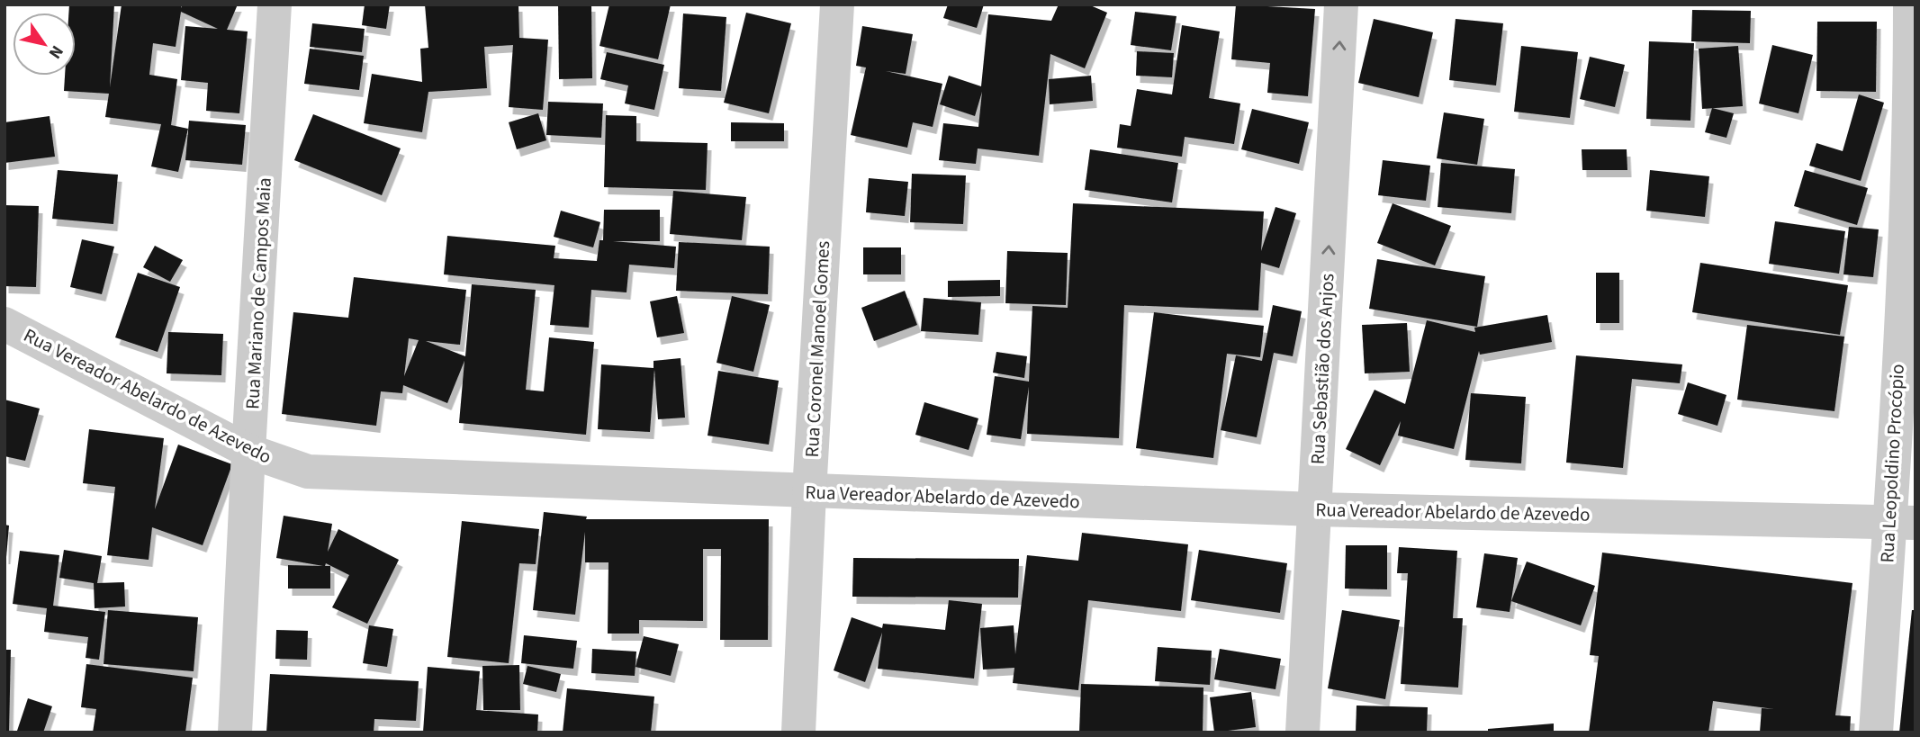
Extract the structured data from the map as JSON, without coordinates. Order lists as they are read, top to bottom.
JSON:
{
  "streets": {
    "street": [
      "Rua Mariano de Campos Maia",
      "Rua Coronel Manoel Gomes",
      "Rua Sebastião dos Anjos",
      "Rua Vereador Abelardo de Azevedo",
      "Rua Leopoldino Procópio"
    ]
  },
  "crossings": [
    ["Rua Mariano de Campos Maia", "Rua Vereador Abelardo de Azevedo"],
    ["Rua Coronel Manoel Gomes", "Rua Vereador Abelardo de Azevedo"],
    ["Rua Sebastião dos Anjos", "Rua Vereador Abelardo de Azevedo"],
    ["Rua Vereador Abelardo de Azevedo", "Rua Leopoldino Procópio"]
  ],
  "one_way": ["Rua Sebastião dos Anjos"],
  "north": "bottom right"
}
